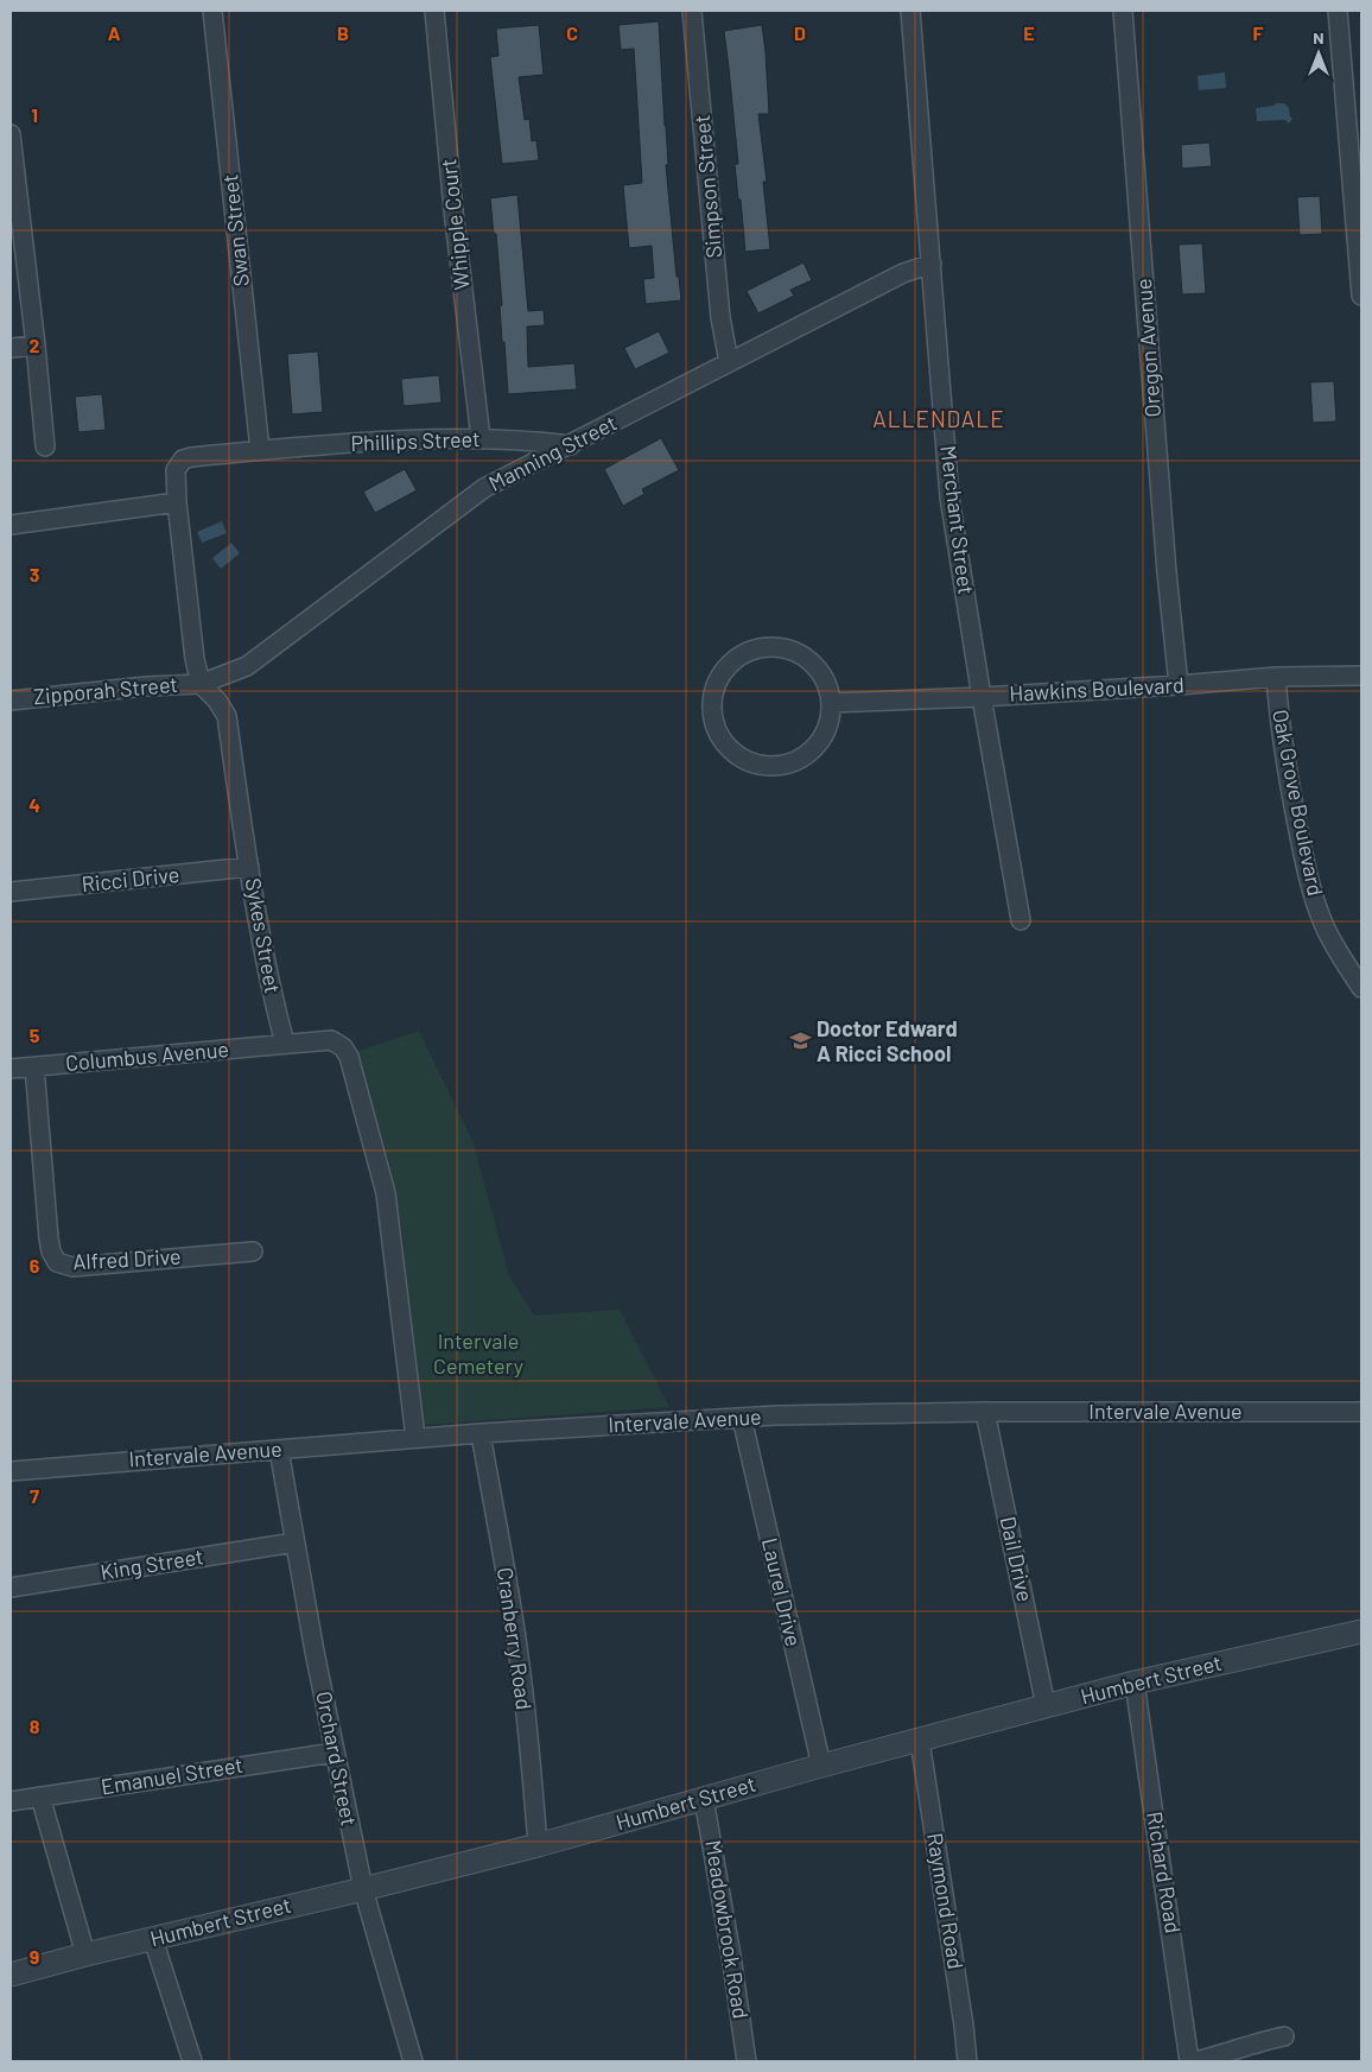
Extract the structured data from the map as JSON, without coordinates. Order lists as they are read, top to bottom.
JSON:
{
  "streets": {
    "street": [
      "Simpson Street",
      "Whipple Court",
      "Swan Street",
      "Oregon Avenue",
      "Phillips Street",
      "Manning Street",
      "Merchant Street",
      "Hawkins Boulevard",
      "Zipporah Street",
      "Oak Grove Boulevard",
      "Ricci Drive",
      "Sykes Street",
      "Columbus Avenue",
      "Alfred Drive",
      "Intervale Avenue",
      "Dail Drive",
      "King Street",
      "Laurel Drive",
      "Cranberry Road",
      "Humbert Street",
      "Orchard Street",
      "Emanuel Street",
      "Richard Road",
      "Raymond Road",
      "Meadowbrook Road"
    ]
  },
  "crossings": [
    ["Simpson Street", "Manning Street"],
    ["Whipple Court", "Phillips Street"],
    ["Swan Street", "Phillips Street"],
    ["Swan Street", "Sykes Street"],
    ["Oregon Avenue", "Hawkins Boulevard"],
    ["Phillips Street", "Manning Street"],
    ["Phillips Street", "Sykes Street"],
    ["Manning Street", "Merchant Street"],
    ["Manning Street", "Zipporah Street"],
    ["Manning Street", "Sykes Street"],
    ["Merchant Street", "Hawkins Boulevard"],
    ["Hawkins Boulevard", "Oak Grove Boulevard"],
    ["Zipporah Street", "Sykes Street"],
    ["Ricci Drive", "Sykes Street"],
    ["Sykes Street", "Columbus Avenue"],
    ["Columbus Avenue", "Alfred Drive"],
    ["Intervale Avenue", "Dail Drive"],
    ["Intervale Avenue", "Laurel Drive"],
    ["Intervale Avenue", "Cranberry Road"],
    ["Intervale Avenue", "Orchard Street"],
    ["Dail Drive", "Humbert Street"],
    ["King Street", "Orchard Street"],
    ["Laurel Drive", "Humbert Street"],
    ["Cranberry Road", "Humbert Street"],
    ["Humbert Street", "Orchard Street"],
    ["Humbert Street", "Richard Road"],
    ["Humbert Street", "Raymond Road"],
    ["Humbert Street", "Meadowbrook Road"],
    ["Orchard Street", "Emanuel Street"]
  ],
  "districts": ["ALLENDALE"],
  "parks": ["Intervale Cemetery"],
  "places": {
    "school or university": ["Doctor Edward A Ricci School"]
  },
  "north": "top",
  "grid": {
    "columns": [
      "A",
      "B",
      "C",
      "D",
      "E",
      "F"
    ],
    "rows": [
      "1",
      "2",
      "3",
      "4",
      "5",
      "6",
      "7",
      "8",
      "9"
    ]
  }
}
